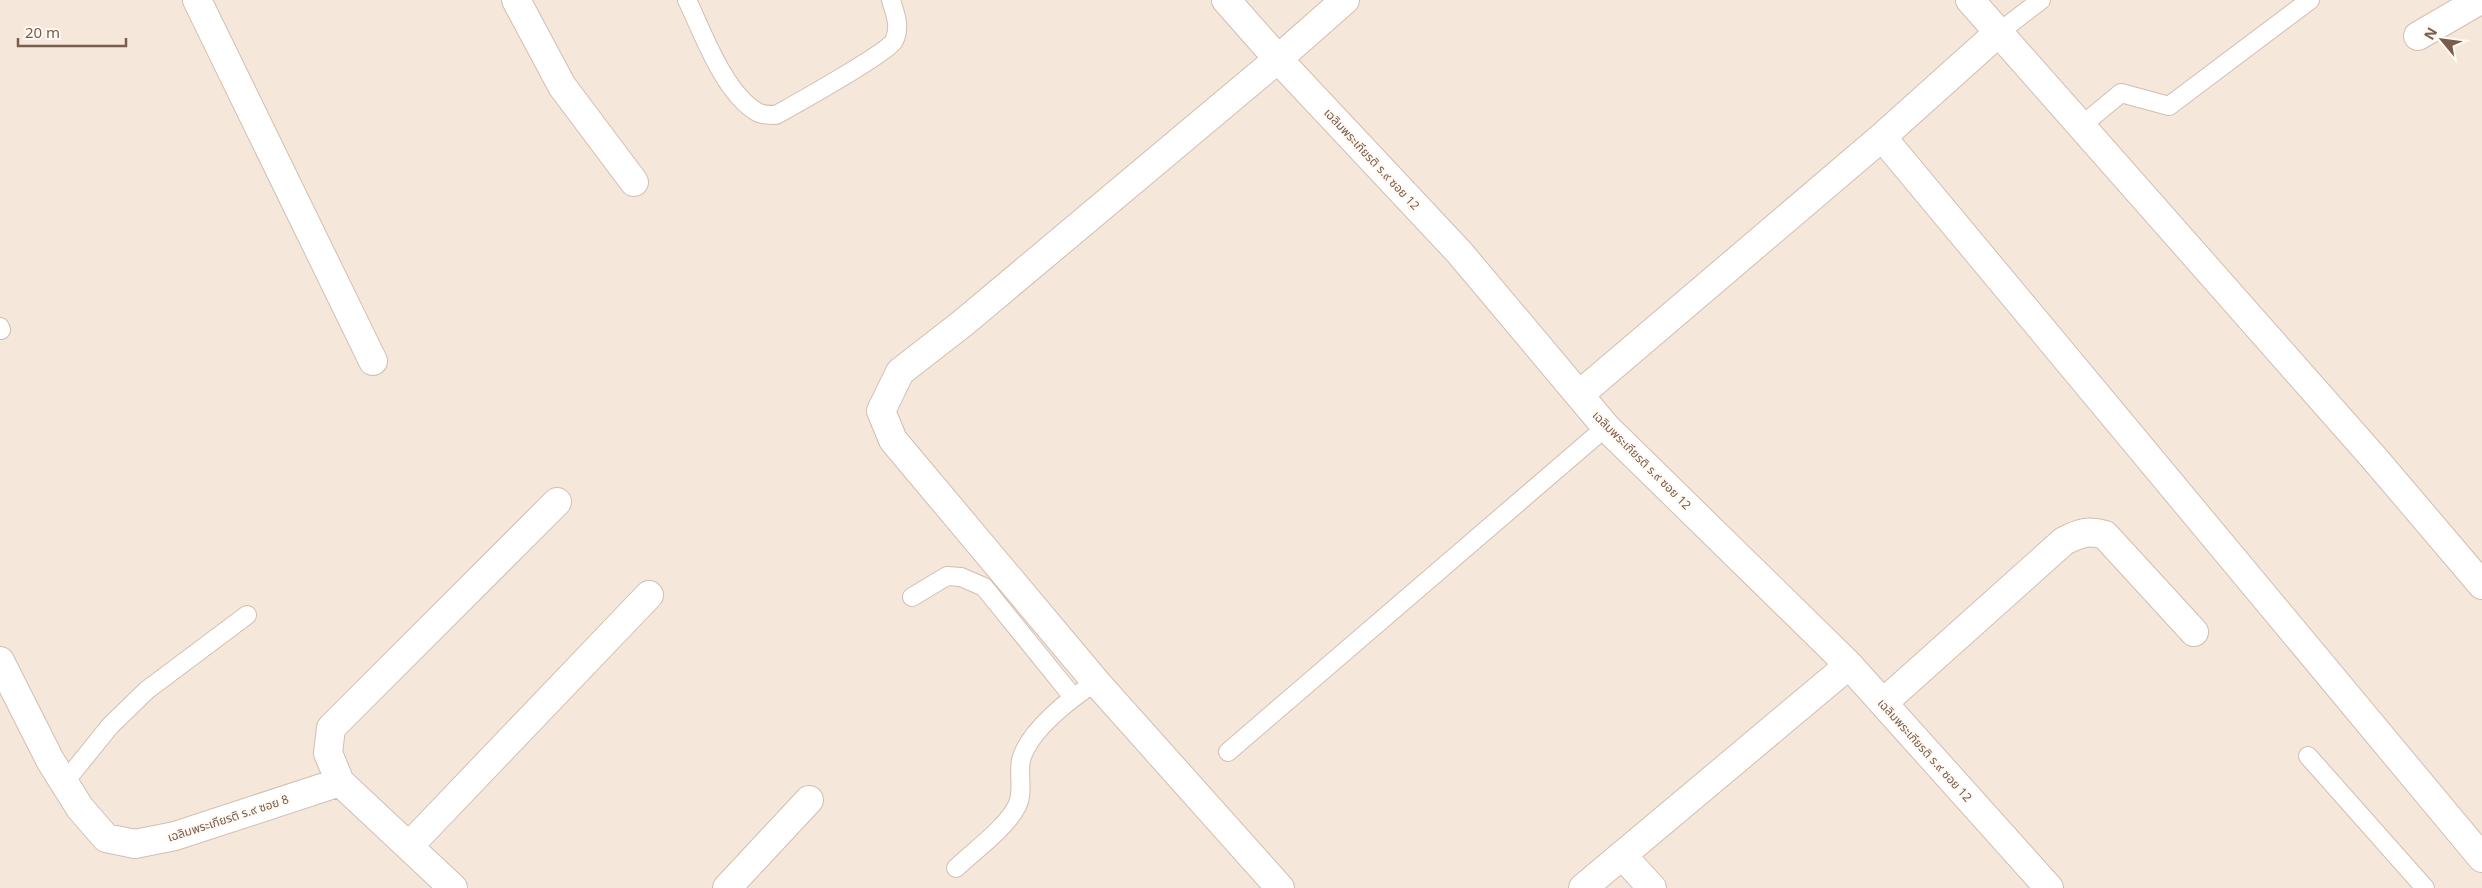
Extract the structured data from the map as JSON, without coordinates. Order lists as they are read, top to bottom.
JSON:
{
  "streets": {
    "street": ["เฉลิมพระเกียรติ ร.๙ ซอย 12", "เฉลิมพระเกียรติ ร.๙ ซอย 8"]
  },
  "scale_bar": "20 m",
  "north": "top left"
}
